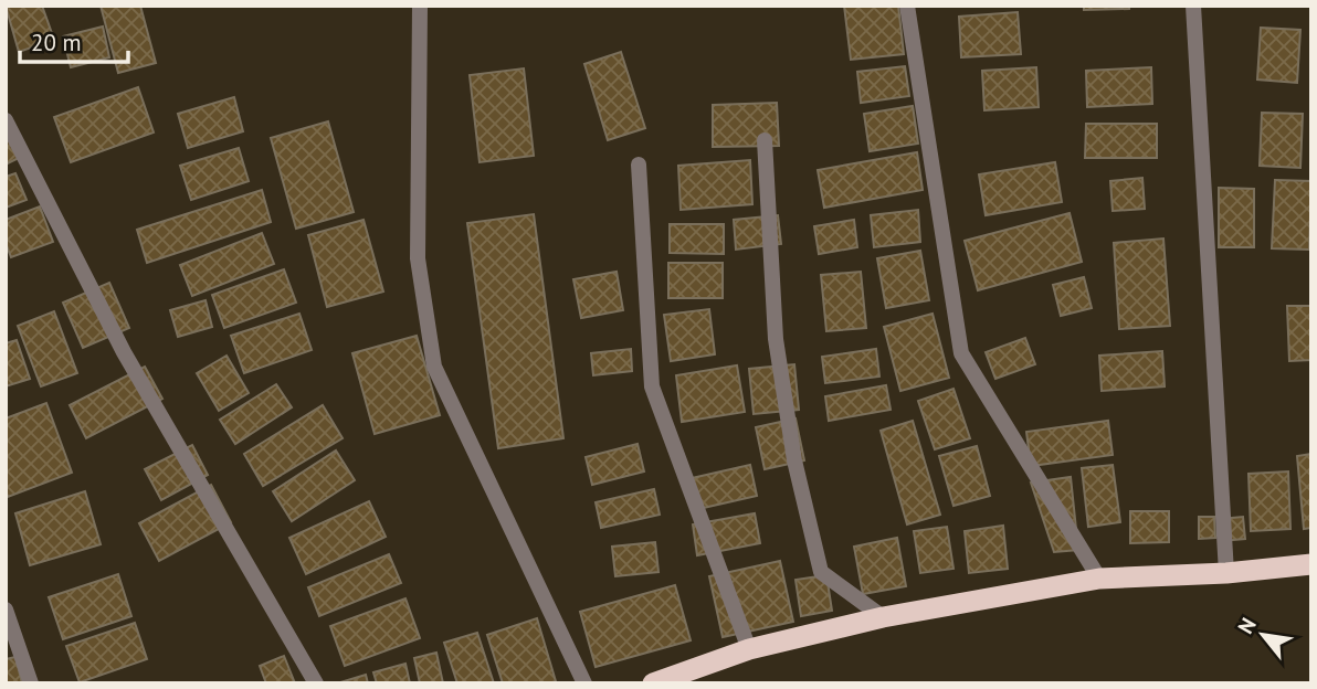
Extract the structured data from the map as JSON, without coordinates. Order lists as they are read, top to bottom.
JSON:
{
  "scale_bar": "20 m",
  "north": "top left"
}
